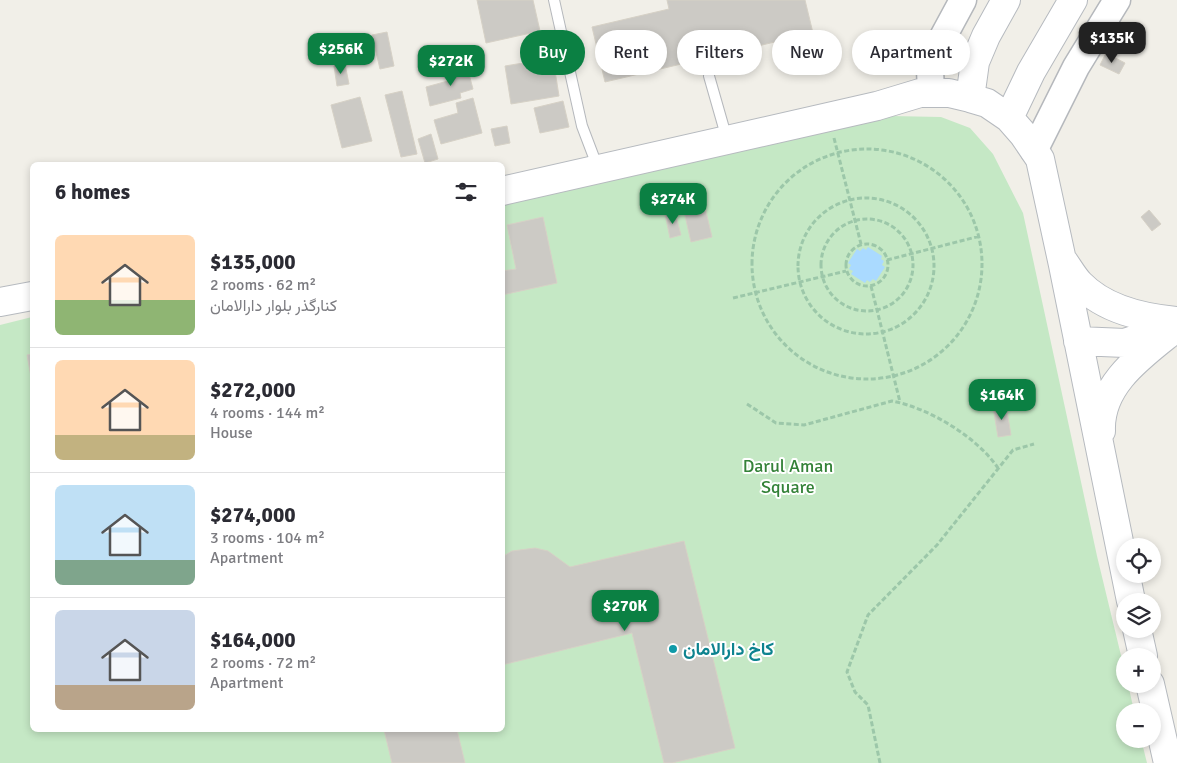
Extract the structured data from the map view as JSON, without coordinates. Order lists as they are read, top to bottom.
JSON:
{
  "parks": ["Darul Aman Square"],
  "places": ["کاخ دارالامان"],
  "page": {
    "price": [
      "$135K",
      "$256K",
      "$272K",
      "$274K",
      "$164K",
      "$270K"
    ],
    "chip": [
      "Buy",
      "Rent",
      "Filters",
      "New",
      "Apartment"
    ],
    "heading": "6 homes",
    "list": [
      {
        "name": "$135,000",
        "note": "2 rooms · 62 m² · کنارگذر بلوار دارالامان"
      },
      {
        "name": "$272,000",
        "note": "4 rooms · 144 m² · House"
      },
      {
        "name": "$274,000",
        "note": "3 rooms · 104 m² · Apartment"
      },
      {
        "name": "$164,000",
        "note": "2 rooms · 72 m² · Apartment"
      }
    ],
    "map_buttons": ["+", "−"]
  }
}
